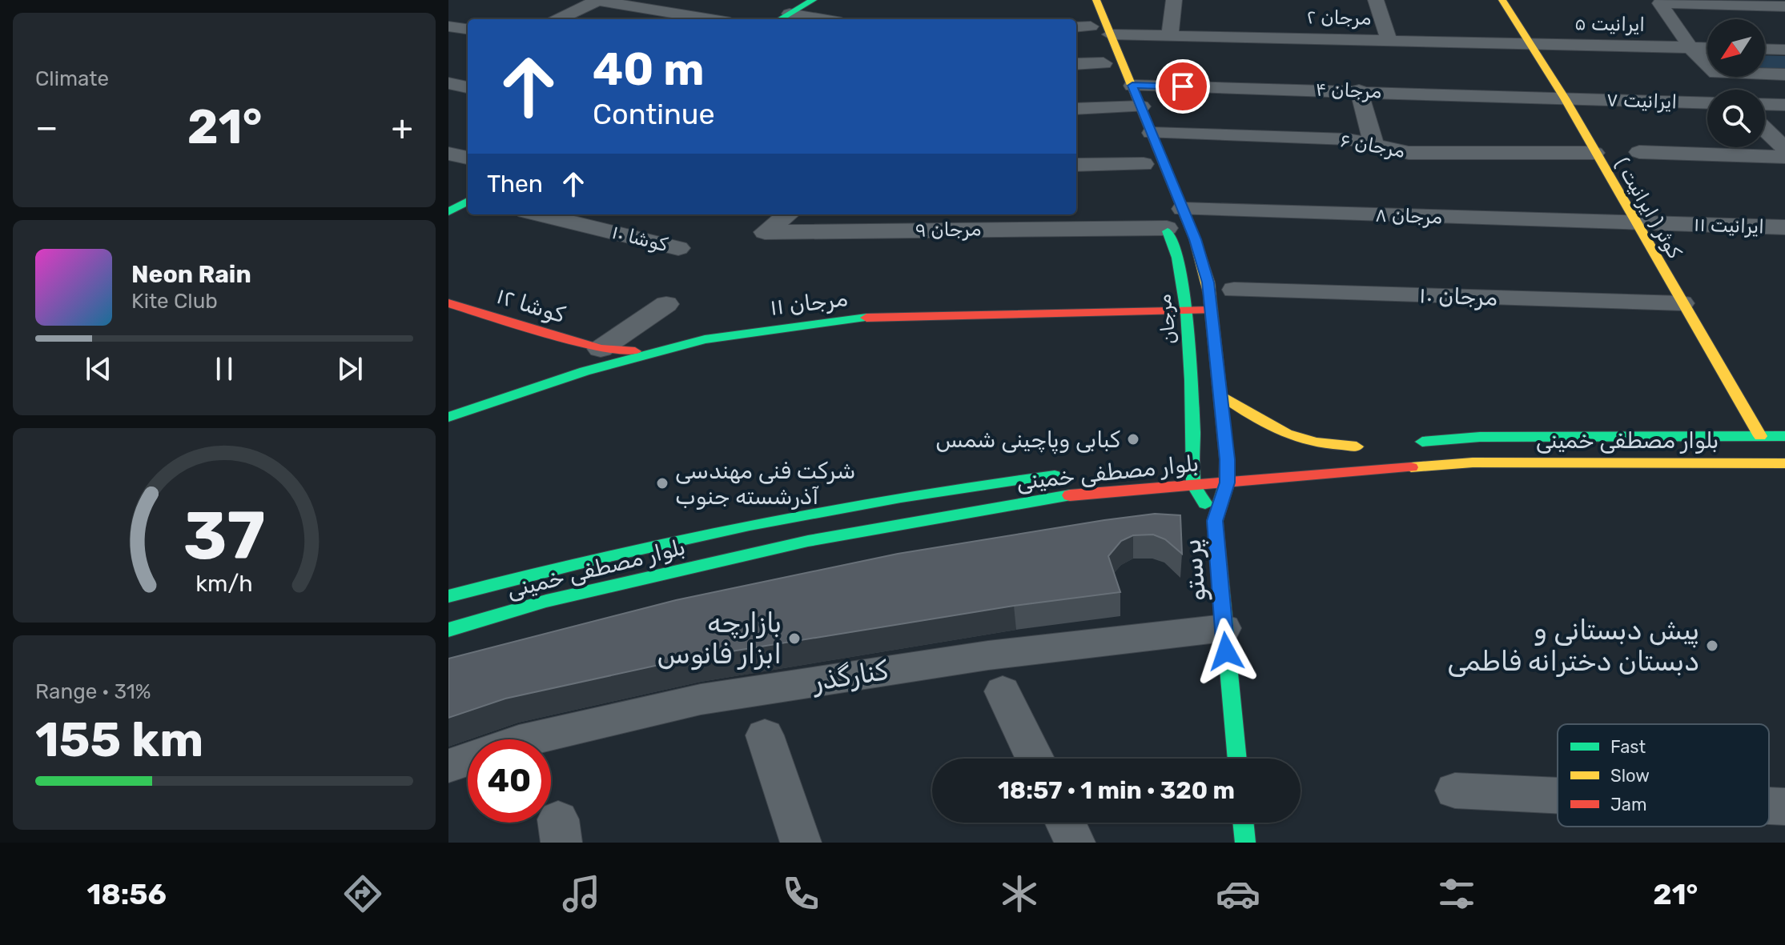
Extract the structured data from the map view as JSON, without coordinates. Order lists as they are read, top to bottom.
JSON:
{
  "streets": {
    "street": [
      "مرجان ۲",
      "ایرانیت ۵",
      "مرجان ۴",
      "ایرانیت ۷",
      "مرجان ۶",
      "کوثر ( ایرانیت )",
      "مرجان ۸",
      "ایرانیت ۱۱",
      "مرجان ۹",
      "کوشا ۱۰",
      "مرجان ۱۰",
      "مرجان ۱۱",
      "کوشا ۱۲",
      "مرجان",
      "بلوار مصطفی خمینی",
      "پرستو",
      "کنارگذر"
    ]
  },
  "crossings": [
    ["مرجان ۲", "ایرانیت ۵"],
    ["مرجان ۲", "کوثر ( ایرانیت )"],
    ["مرجان ۲", "مرجان"],
    ["ایرانیت ۵", "کوثر ( ایرانیت )"],
    ["مرجان ۴", "ایرانیت ۷"],
    ["مرجان ۴", "کوثر ( ایرانیت )"],
    ["مرجان ۴", "مرجان"],
    ["ایرانیت ۷", "کوثر ( ایرانیت )"],
    ["مرجان ۶", "کوثر ( ایرانیت )"],
    ["مرجان ۶", "مرجان"],
    ["کوثر ( ایرانیت )", "مرجان ۸"],
    ["کوثر ( ایرانیت )", "ایرانیت ۱۱"],
    ["کوثر ( ایرانیت )", "مرجان ۱۰"],
    ["کوثر ( ایرانیت )", "بلوار مصطفی خمینی"],
    ["مرجان ۸", "ایرانیت ۱۱"],
    ["مرجان ۸", "مرجان ۹"],
    ["مرجان ۸", "مرجان"],
    ["مرجان ۹", "مرجان"],
    ["مرجان ۱۱", "کوشا ۱۲"],
    ["مرجان ۱۱", "مرجان"],
    ["پرستو", "کنارگذر"]
  ],
  "places": [
    "کبابی وپاچینی شمس",
    "شرکت فنی مهندسی آذرشسته جنوب",
    "بازارچه ابزار فانوس",
    "پیش دبستانی و دبستان دخترانه فاطمی"
  ],
  "legend": ["Fast", "Slow", "Jam"],
  "north": "bottom left",
  "page": {
    "tile": [
      "Climate",
      ["Range · 31%", "155 km"]
    ],
    "turn": ["40 m", "Continue"],
    "heat": ["−", "21°", "+"],
    "then": "Then",
    "song": ["Neon Rain", "Kite Club"],
    "limit": "40",
    "trip": "18:57 · 1 min · 320 m",
    "tabs": ["18:56", "21°"],
    "gauge": ["37", "km/h"]
  }
}
